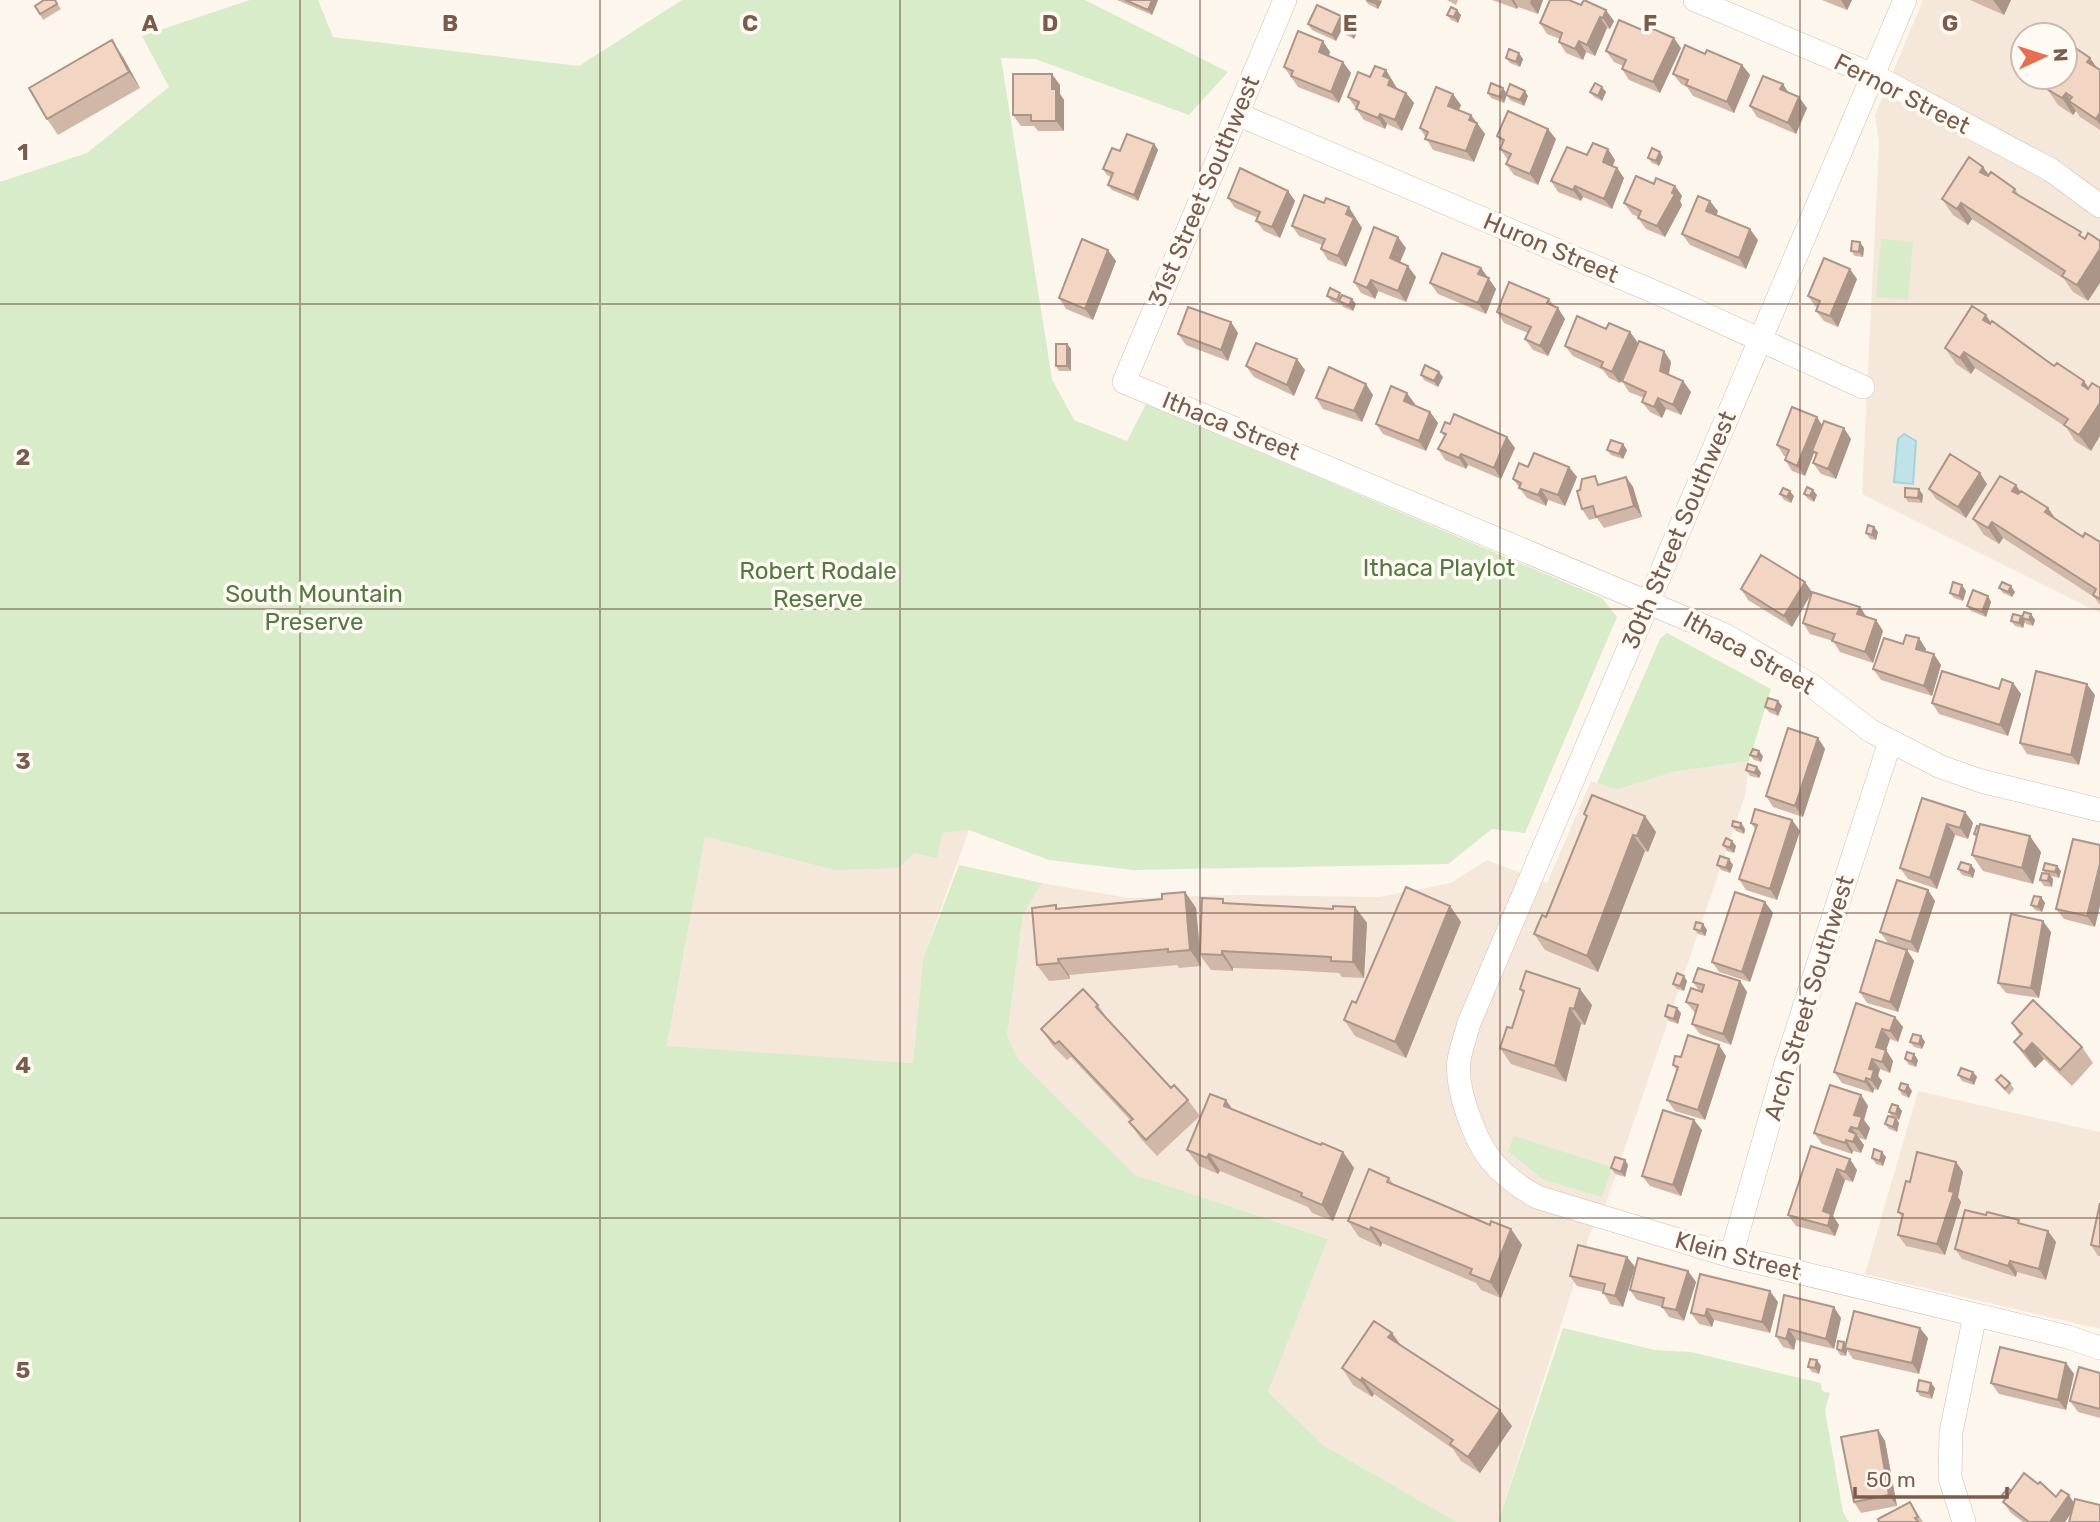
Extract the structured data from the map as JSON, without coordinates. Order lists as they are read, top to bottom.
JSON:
{
  "streets": {
    "street": [
      "Fernor Street",
      "31st Street Southwest",
      "Huron Street",
      "Ithaca Street",
      "30th Street Southwest",
      "Arch Street Southwest",
      "Klein Street"
    ]
  },
  "crossings": [
    ["Fernor Street", "30th Street Southwest"],
    ["31st Street Southwest", "Huron Street"],
    ["31st Street Southwest", "Ithaca Street"],
    ["Huron Street", "30th Street Southwest"],
    ["Ithaca Street", "30th Street Southwest"],
    ["Ithaca Street", "Arch Street Southwest"],
    ["30th Street Southwest", "Klein Street"],
    ["Arch Street Southwest", "Klein Street"]
  ],
  "parks": ["Ithaca Playlot", "Robert Rodale Reserve", "South Mountain Preserve"],
  "scale_bar": "50 m",
  "north": "right",
  "grid": {
    "columns": [
      "A",
      "B",
      "C",
      "D",
      "E",
      "F",
      "G"
    ],
    "rows": [
      "1",
      "2",
      "3",
      "4",
      "5"
    ]
  }
}
